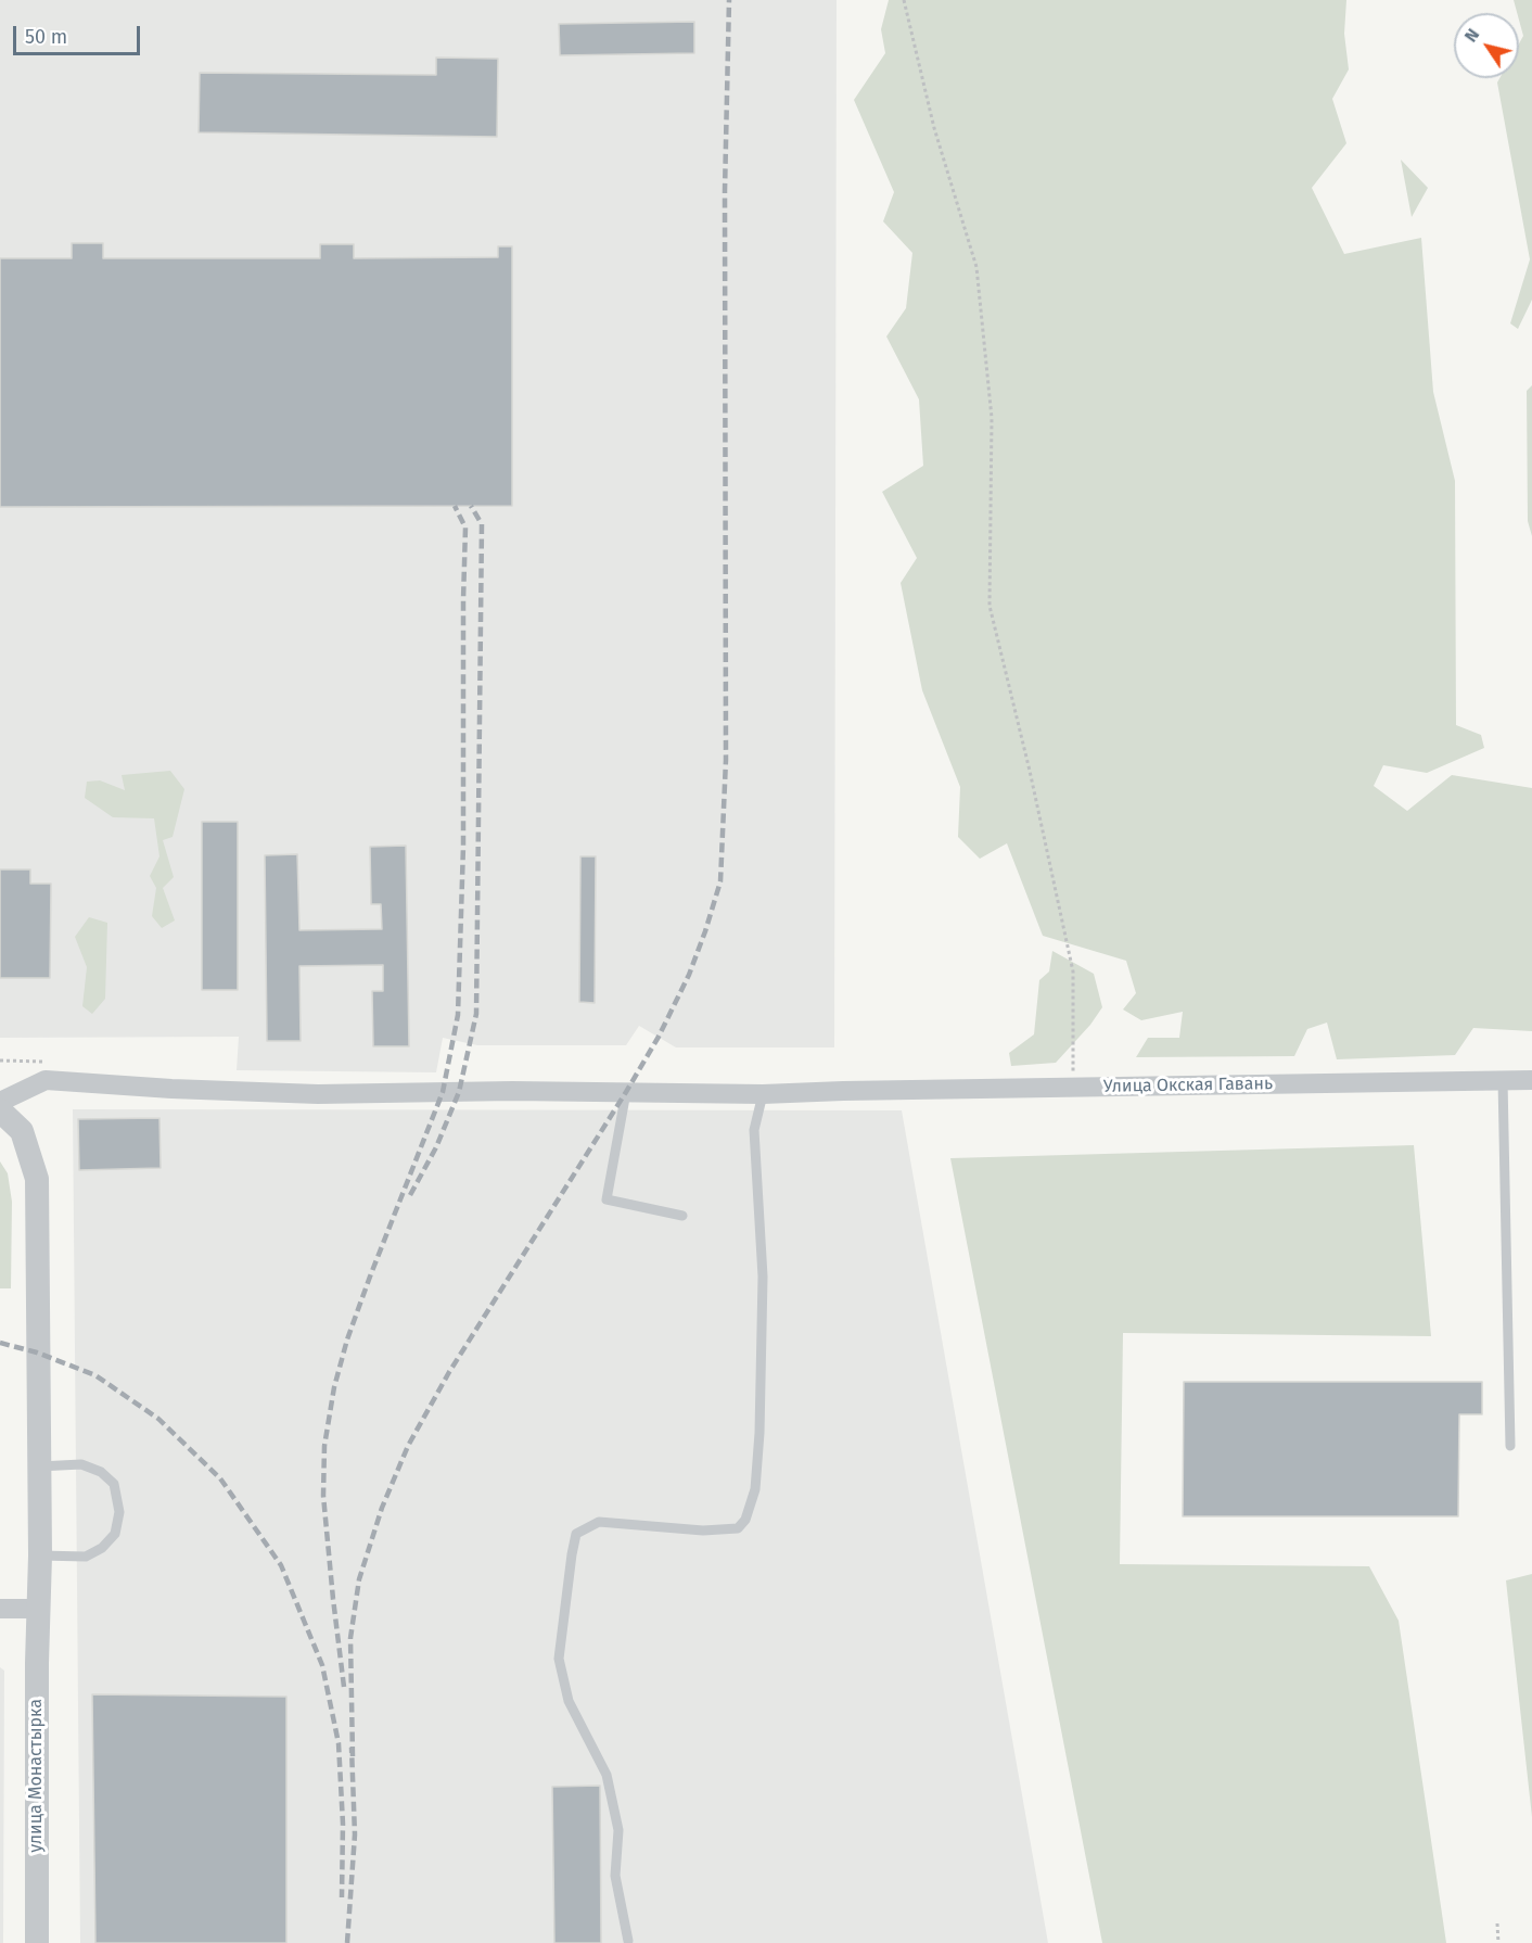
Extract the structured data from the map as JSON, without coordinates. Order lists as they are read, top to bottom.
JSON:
{
  "streets": {
    "street": ["Улица Окская Гавань", "улица Монастырка"]
  },
  "scale_bar": "50 m",
  "north": "top left"
}
